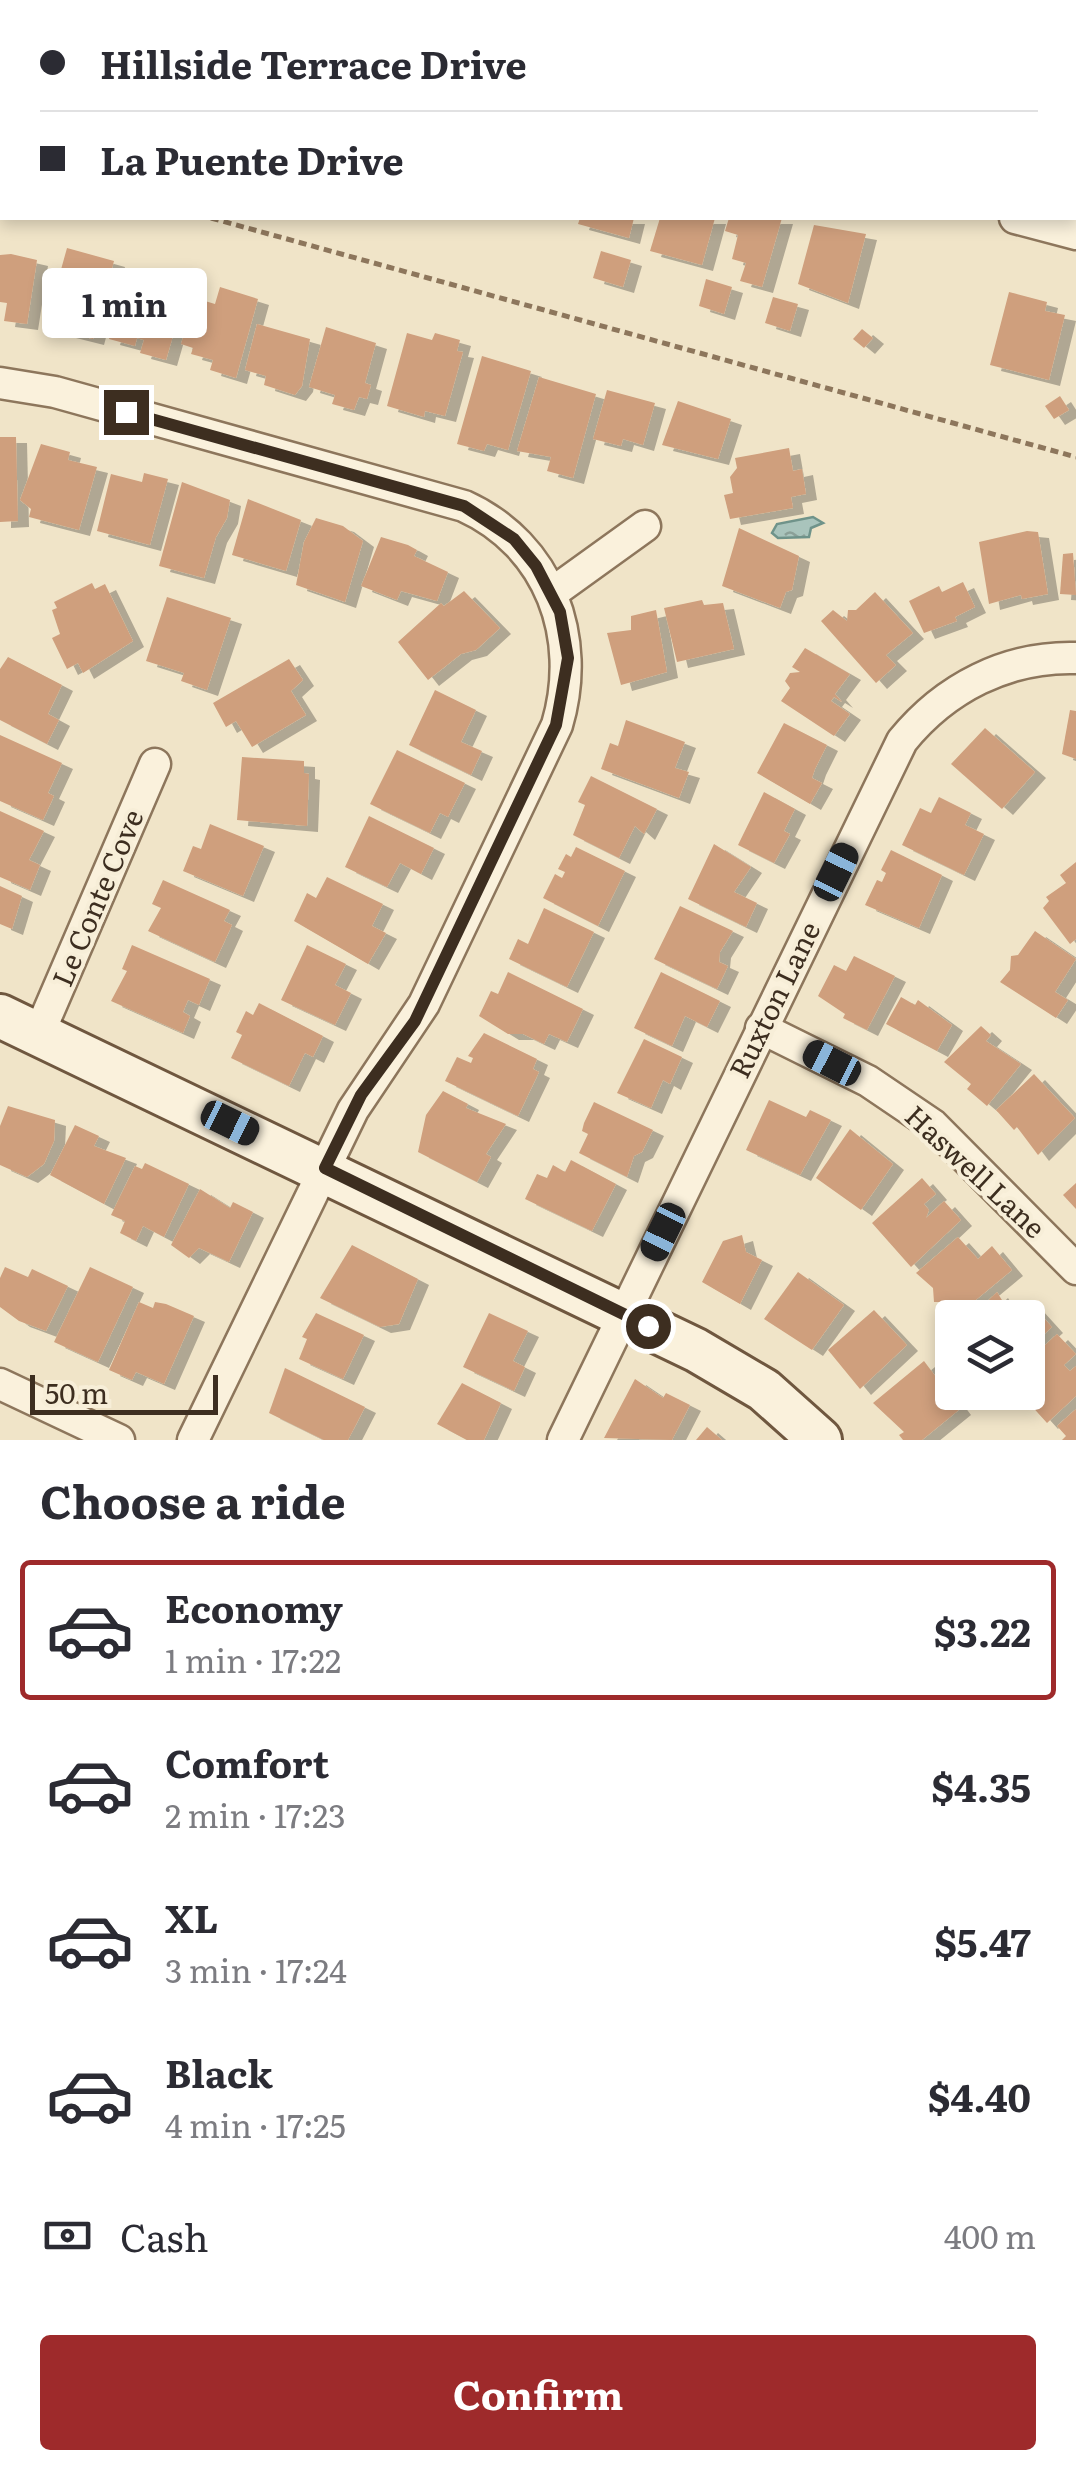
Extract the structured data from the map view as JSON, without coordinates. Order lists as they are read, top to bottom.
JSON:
{
  "streets": {
    "street": ["Le Conte Cove", "Ruxton Lane", "Haswell Lane"]
  },
  "crossings": [
    ["Ruxton Lane", "Haswell Lane"]
  ],
  "scale_bar": "50 m",
  "page": {
    "banner": ["Hillside Terrace Drive", "La Puente Drive"],
    "bubble": "1 min",
    "scale": "50 m",
    "heading": "Choose a ride",
    "list": [
      {
        "name": "Economy",
        "note": "1 min · 17:22",
        "value": "$3.22"
      },
      {
        "name": "Comfort",
        "note": "2 min · 17:23",
        "value": "$4.35"
      },
      {
        "name": "XL",
        "note": "3 min · 17:24",
        "value": "$5.47"
      },
      {
        "name": "Black",
        "note": "4 min · 17:25",
        "value": "$4.40"
      }
    ],
    "pay": ["Cash", "400 m"],
    "buttons": "Confirm"
  }
}
